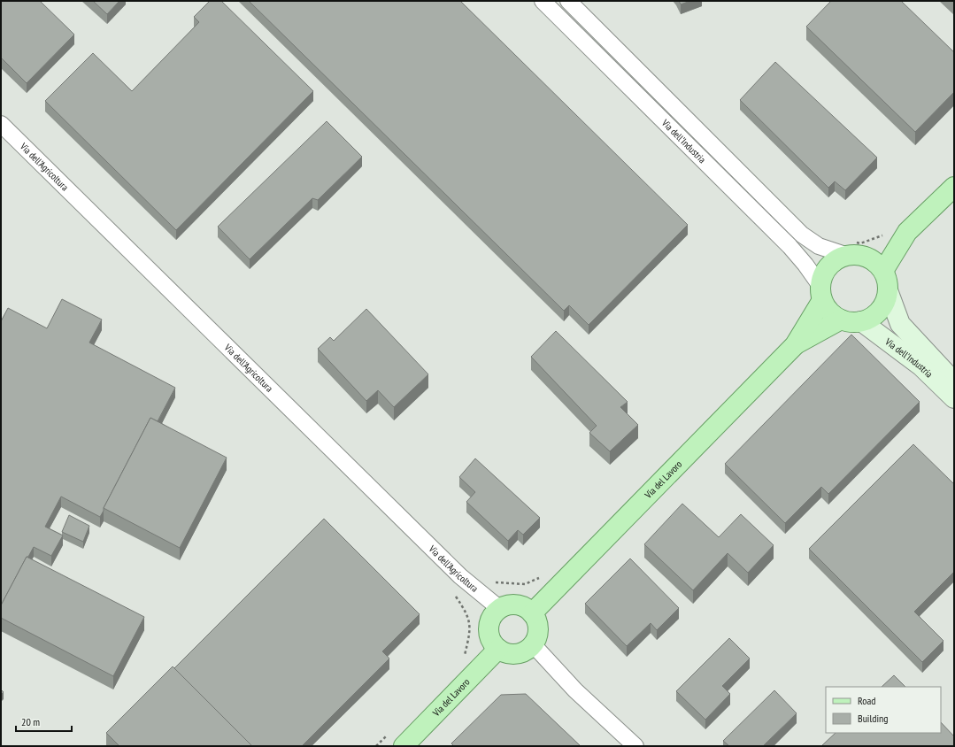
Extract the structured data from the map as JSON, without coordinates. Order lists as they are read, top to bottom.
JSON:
{
  "streets": {
    "main road": ["Via dell'Industria", "Via del Lavoro"],
    "street": ["Via dell'Agricoltura"]
  },
  "crossings": [
    ["Via dell'Industria", "Via del Lavoro"],
    ["Via dell'Agricoltura", "Via del Lavoro"]
  ],
  "legend": ["Road", "Building"],
  "scale_bar": "20 m"
}
